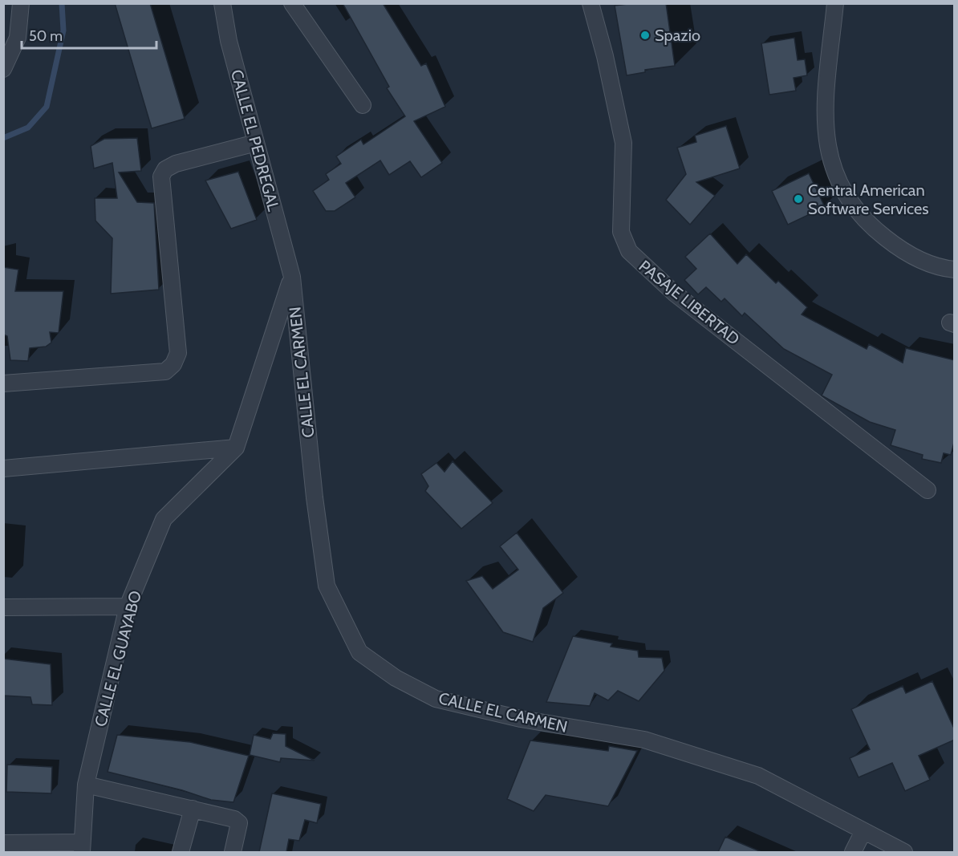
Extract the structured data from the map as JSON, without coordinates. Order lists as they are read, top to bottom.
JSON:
{
  "streets": {
    "street": [
      "CALLE EL PEDREGAL",
      "PASAJE LIBERTAD",
      "CALLE EL CARMEN",
      "CALLE EL GUAYABO"
    ]
  },
  "crossings": [
    ["CALLE EL PEDREGAL", "CALLE EL CARMEN"],
    ["CALLE EL PEDREGAL", "CALLE EL GUAYABO"],
    ["CALLE EL CARMEN", "CALLE EL GUAYABO"]
  ],
  "places": ["Spazio", "Central American Software Services"],
  "scale_bar": "50 m"
}
